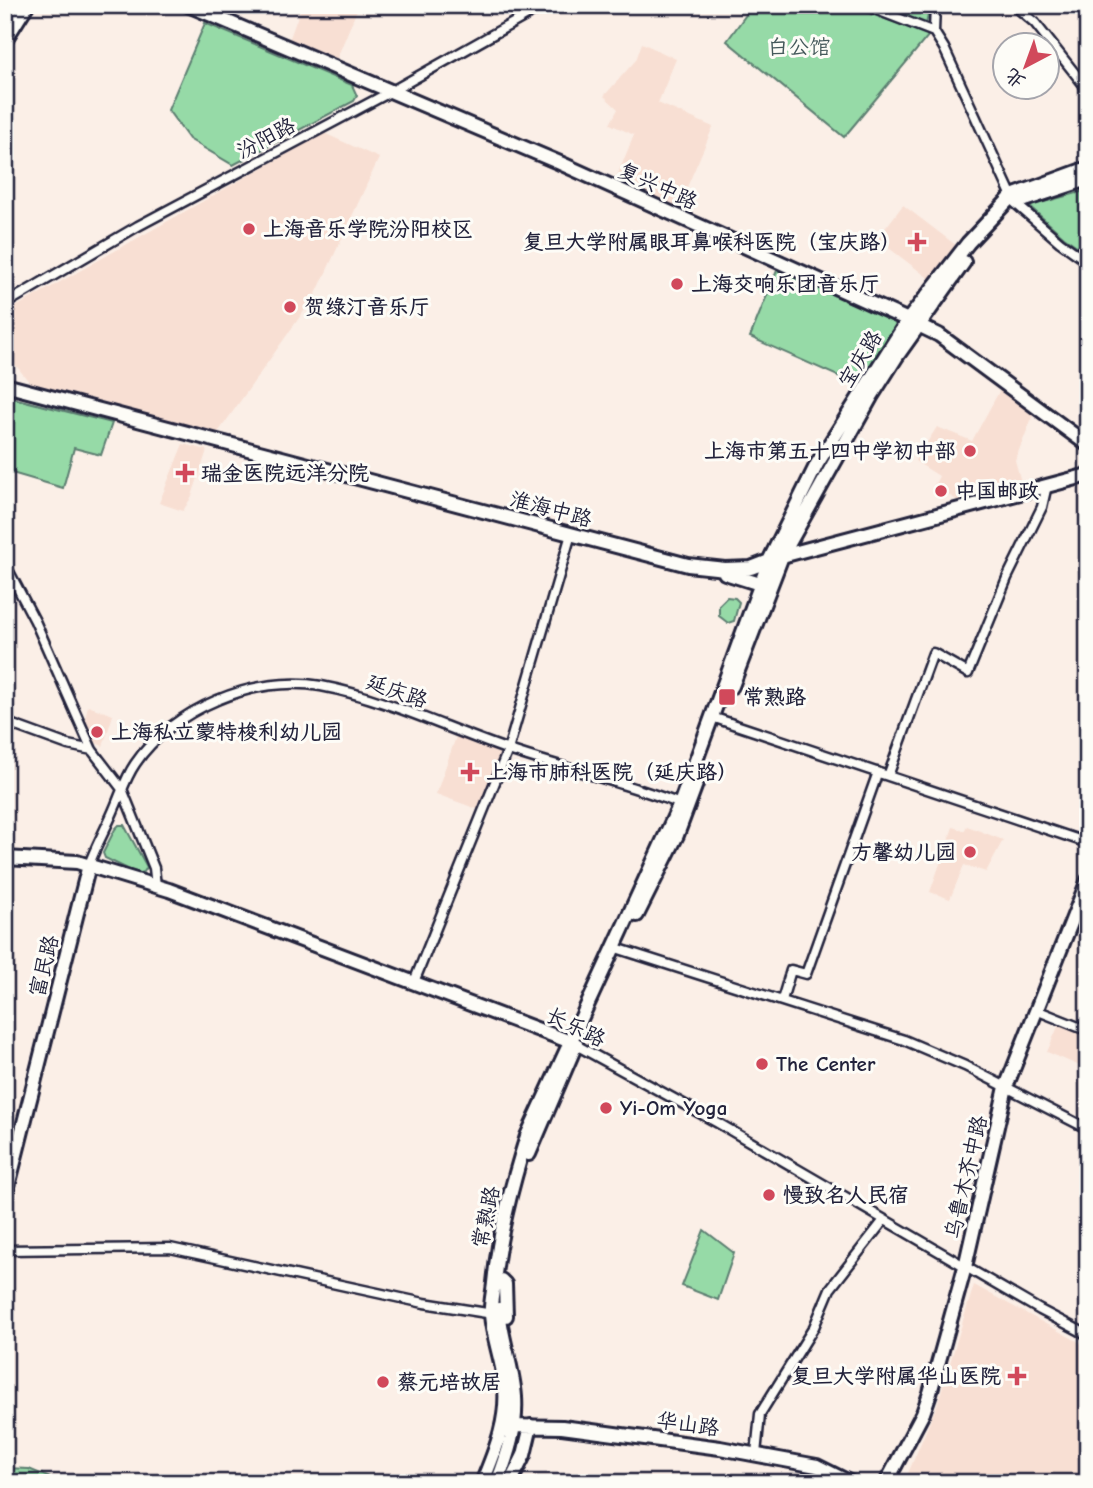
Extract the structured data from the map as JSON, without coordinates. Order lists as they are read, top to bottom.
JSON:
{
  "streets": {
    "main road": [
      "复兴中路",
      "宝庆路",
      "淮海中路",
      "富民路",
      "长乐路",
      "乌鲁木齐中路",
      "常熟路",
      "华山路"
    ],
    "street": ["汾阳路", "延庆路"]
  },
  "crossings": [
    ["汾阳路", "复兴中路"],
    ["复兴中路", "宝庆路"],
    ["宝庆路", "淮海中路"],
    ["宝庆路", "常熟路"],
    ["淮海中路", "常熟路"],
    ["延庆路", "富民路"],
    ["延庆路", "常熟路"],
    ["富民路", "长乐路"],
    ["长乐路", "乌鲁木齐中路"],
    ["长乐路", "常熟路"],
    ["常熟路", "华山路"]
  ],
  "parks": ["白公馆"],
  "places": {
    "other": [
      "上海音乐学院汾阳校区",
      "上海交响乐团音乐厅",
      "贺绿汀音乐厅",
      "上海市第五十四中学初中部",
      "中国邮政",
      "上海私立蒙特梭利幼儿园",
      "方馨幼儿园",
      "The Center",
      "Yi-Om Yoga",
      "慢致名人民宿",
      "蔡元培故居"
    ],
    "health": [
      "复旦大学附属眼耳鼻喉科医院（宝庆路）",
      "瑞金医院远洋分院",
      "上海市肺科医院（延庆路）",
      "复旦大学附属华山医院"
    ],
    "transit": ["常熟路"]
  },
  "north": "bottom left"
}
